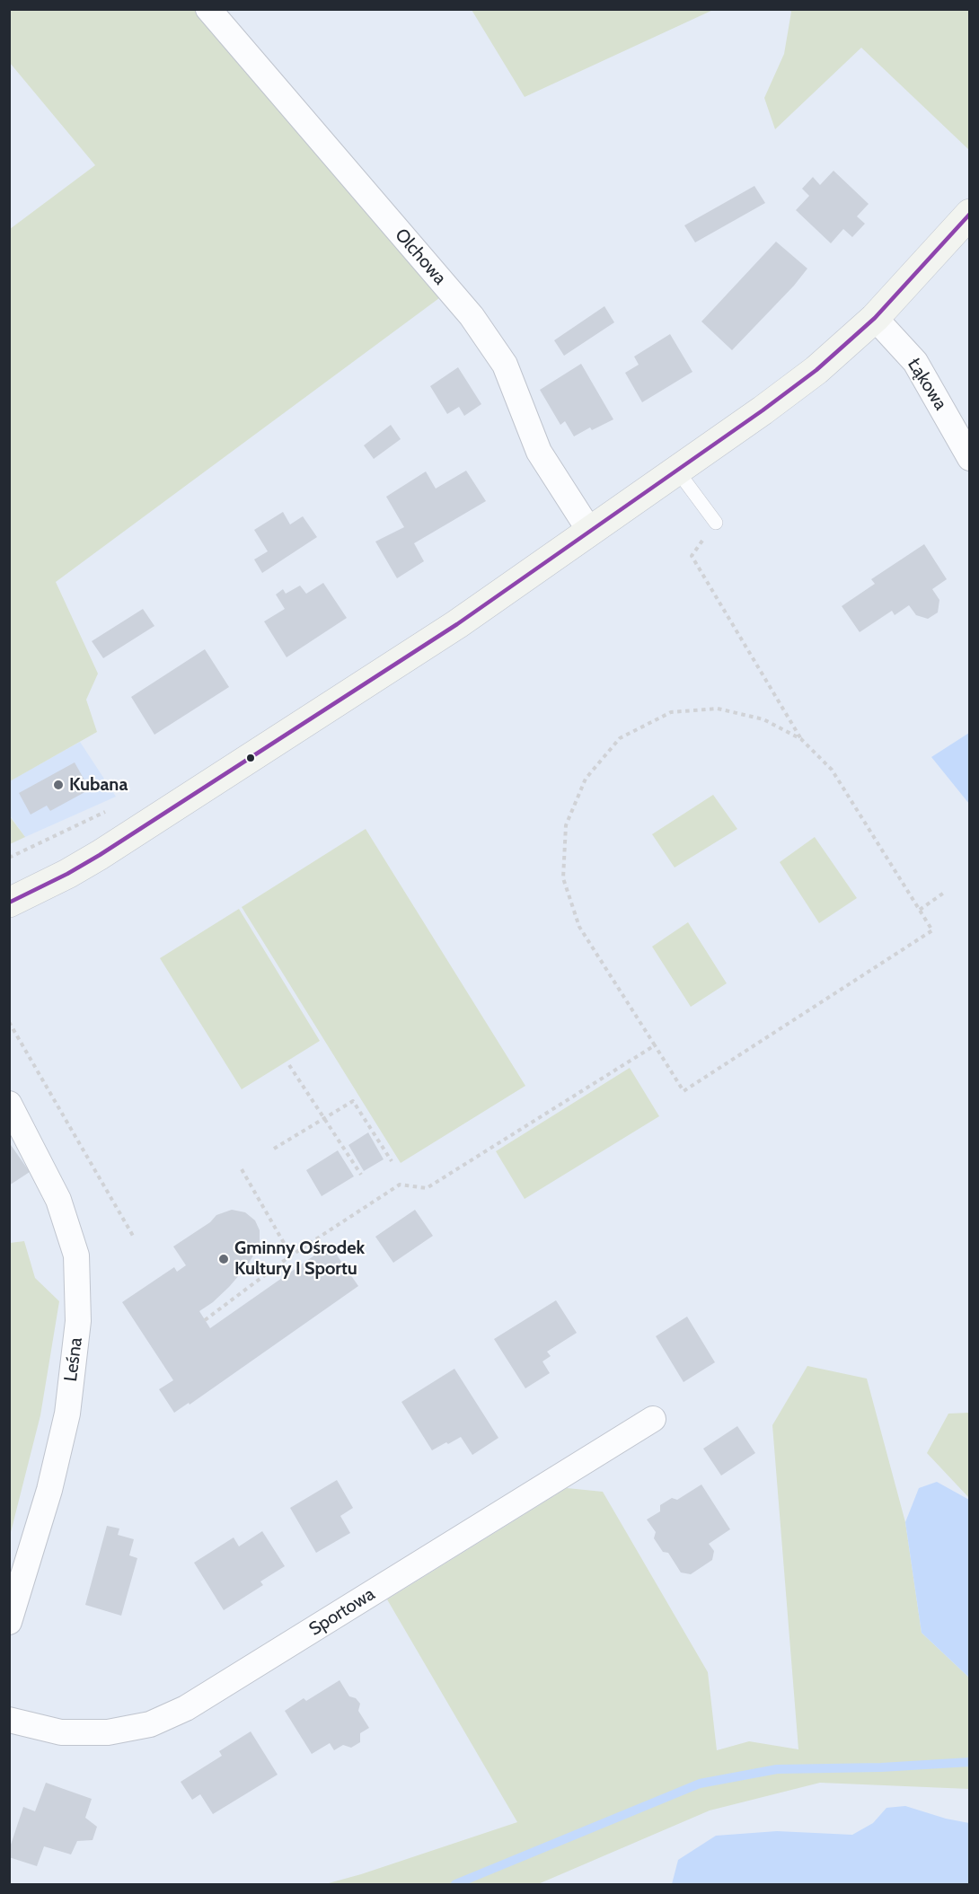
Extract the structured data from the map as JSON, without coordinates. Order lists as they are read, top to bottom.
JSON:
{
  "streets": {
    "street": [
      "Olchowa",
      "Łąkowa",
      "Leśna",
      "Sportowa"
    ]
  },
  "places": ["Kubana", "Gminny Ośrodek Kultury I Sportu"]
}
